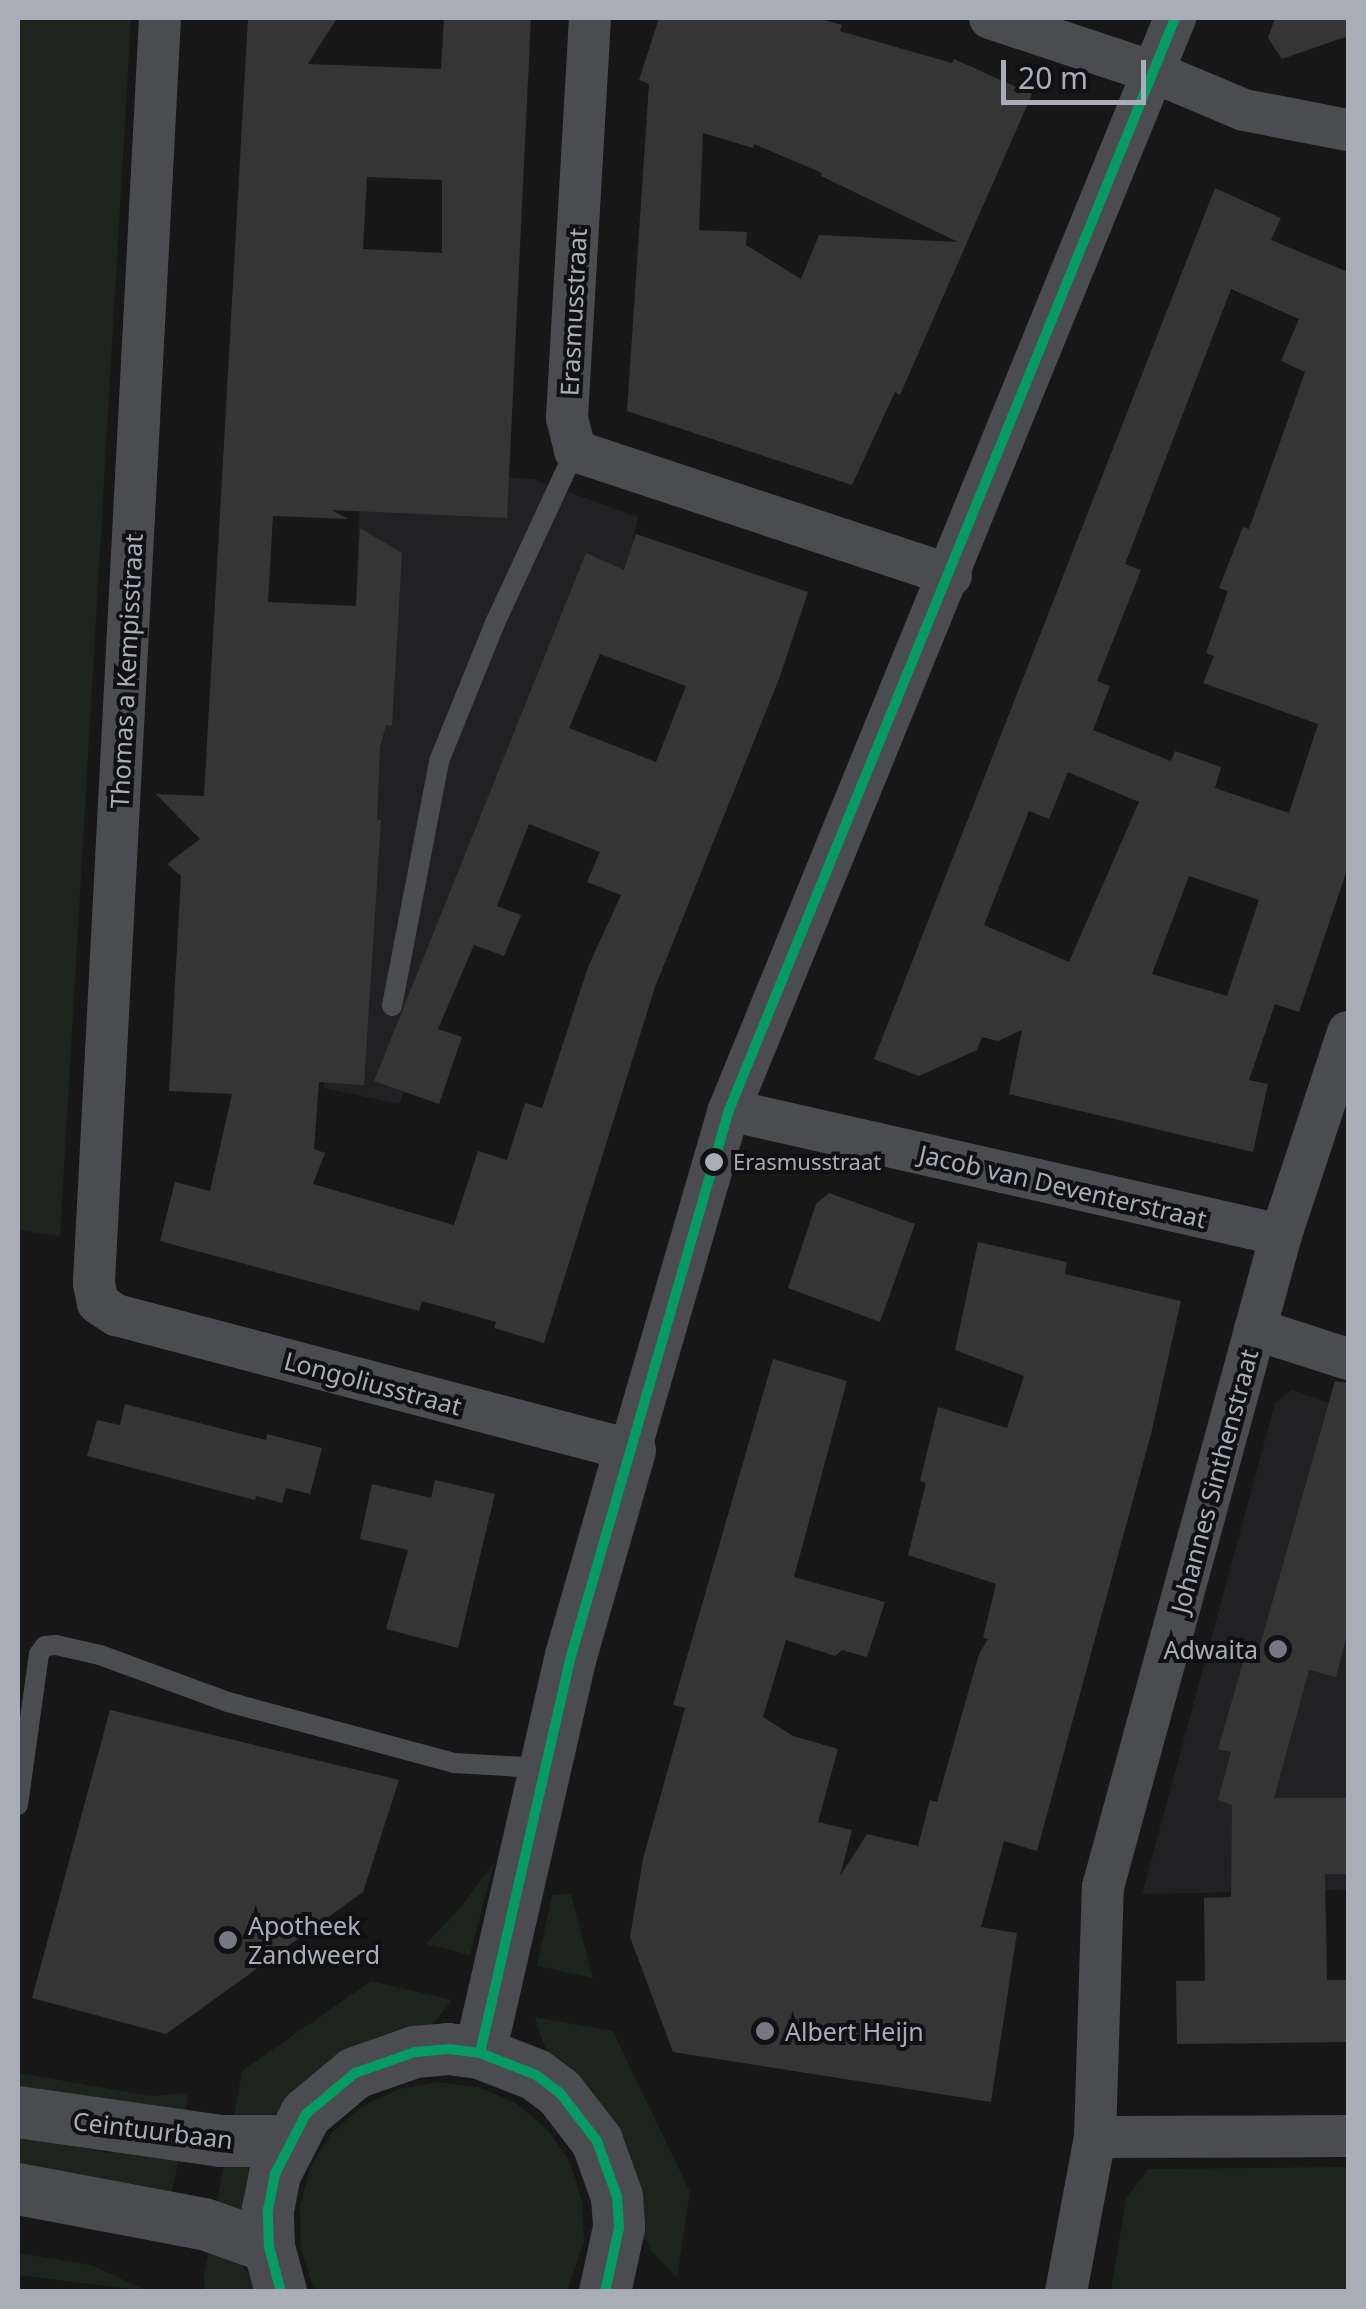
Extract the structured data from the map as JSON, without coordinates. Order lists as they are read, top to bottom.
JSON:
{
  "streets": {
    "street": [
      "Erasmusstraat",
      "Thomas a Kempisstraat",
      "Jacob van Deventerstraat",
      "Longoliusstraat",
      "Johannes Sinthenstraat",
      "Ceintuurbaan"
    ]
  },
  "crossings": [
    ["Thomas a Kempisstraat", "Longoliusstraat"],
    ["Jacob van Deventerstraat", "Johannes Sinthenstraat"]
  ],
  "places": [
    "Erasmusstraat",
    "Adwaita",
    "Apotheek Zandweerd",
    "Albert Heijn"
  ],
  "scale_bar": "20 m"
}
